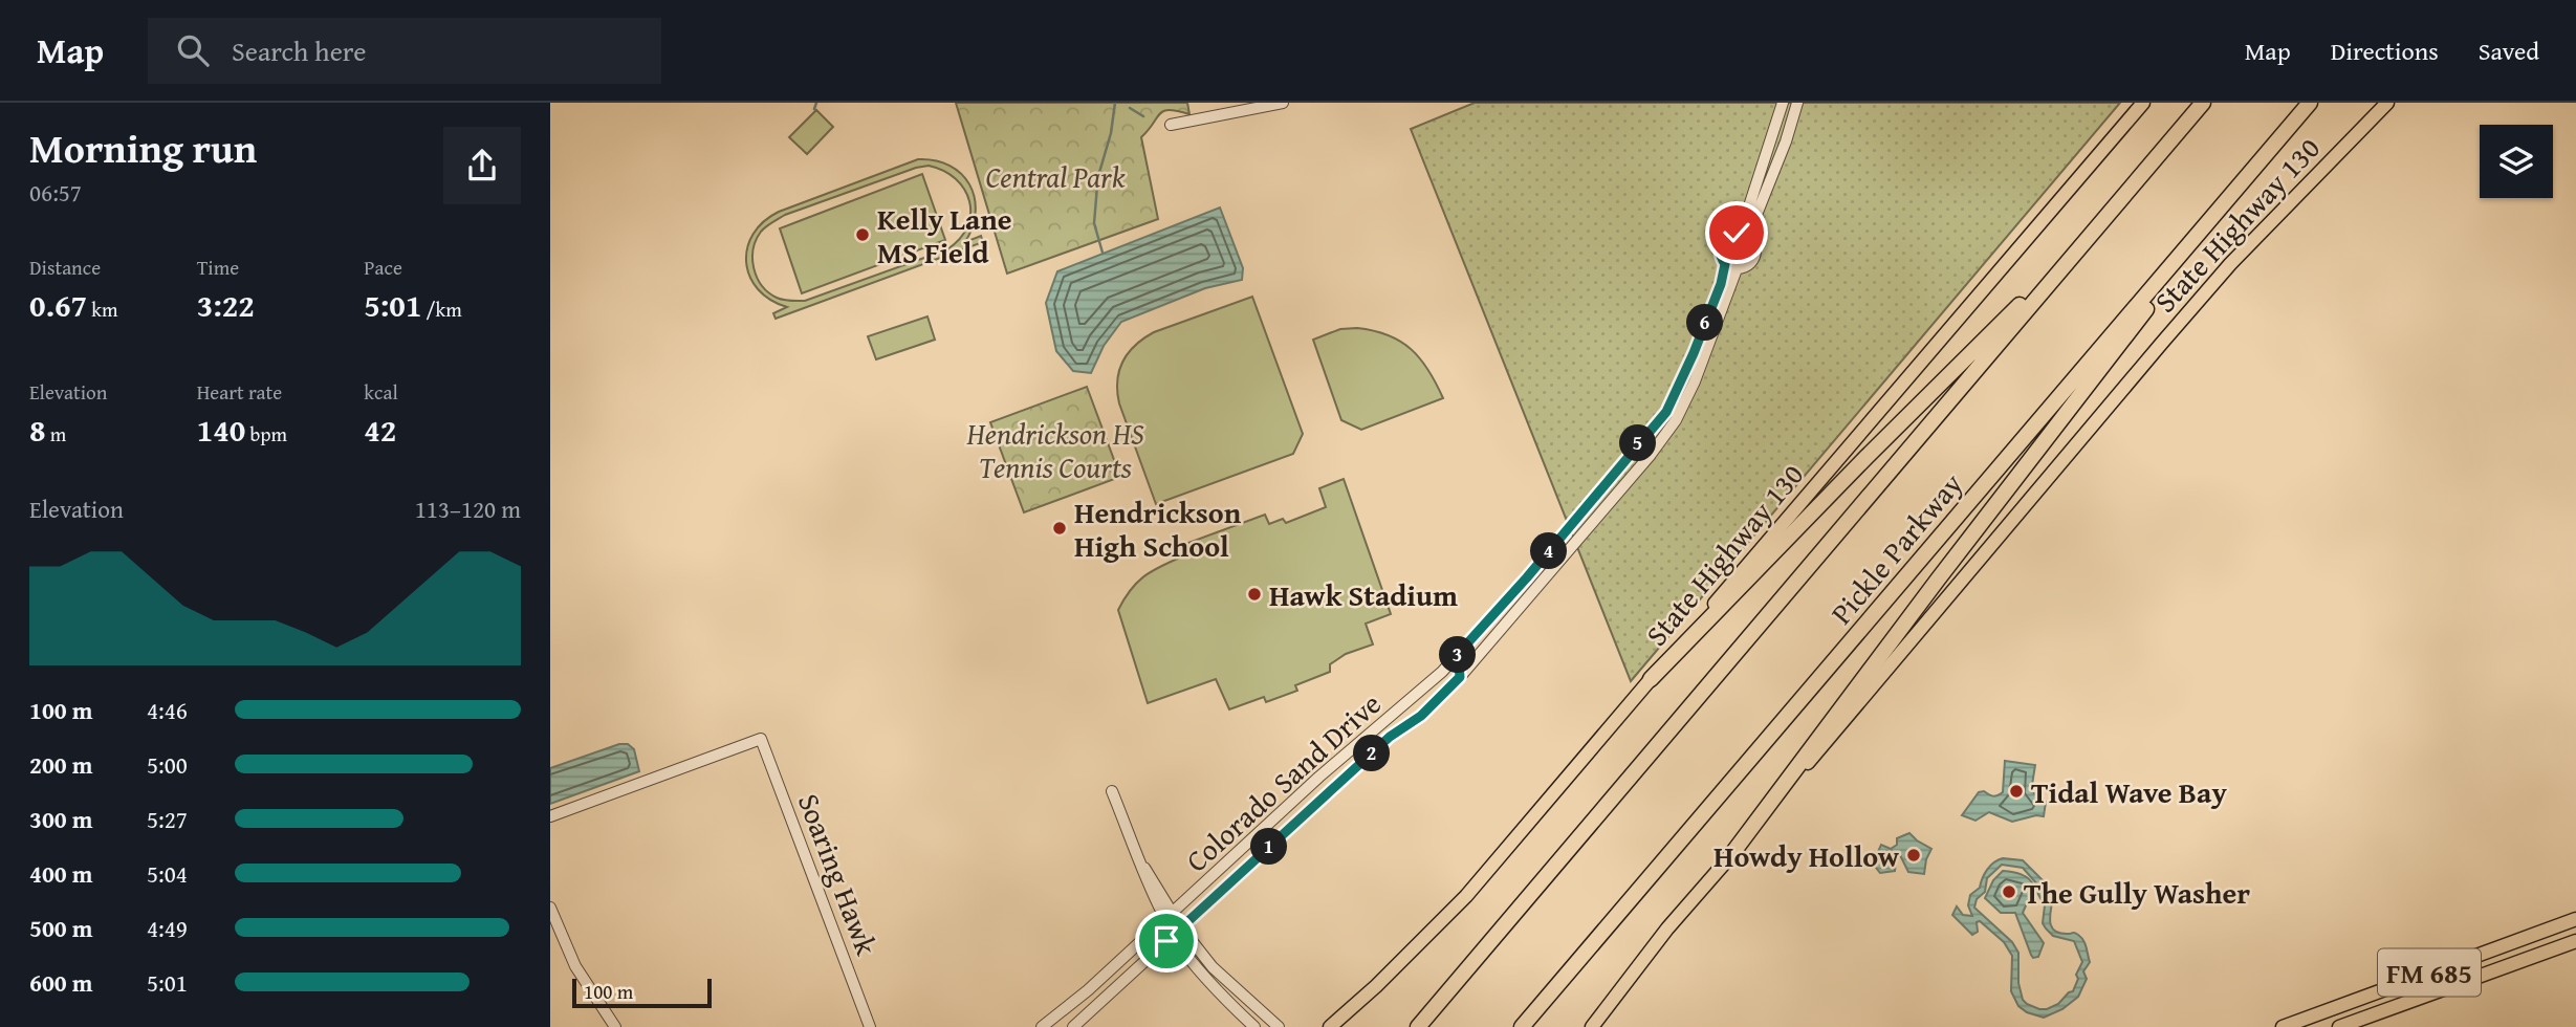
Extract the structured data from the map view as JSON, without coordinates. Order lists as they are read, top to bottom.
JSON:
{
  "streets": {
    "highway": ["Pickle Parkway"],
    "main road": ["State Highway 130", "FM 685"],
    "street": ["Colorado Sand Drive", "Soaring Hawk"]
  },
  "parks": ["Central Park", "Hendrickson HS Tennis Courts"],
  "places": [
    "Kelly Lane MS Field",
    "Hendrickson High School",
    "Hawk Stadium",
    "Tidal Wave Bay",
    "Howdy Hollow",
    "The Gully Washer"
  ],
  "scale_bar": "100 m",
  "page": {
    "header": "Map",
    "search": "Search here",
    "nav": ["Map", "Directions", "Saved"],
    "heading": ["Morning run", "06:57"],
    "stats": [
      ["Distance", "0.67 km"],
      ["Time", "3:22"],
      ["Pace", "5:01 /km"],
      ["Elevation", "8 m"],
      ["Heart rate", "140 bpm"],
      ["kcal", "42"]
    ],
    "pins": [
      "6",
      "5",
      "4",
      "3",
      "2",
      "1"
    ],
    "chart": ["Elevation", "113–120 m"],
    "list": [
      {
        "name": "100 m",
        "note": "4:46"
      },
      {
        "name": "200 m",
        "note": "5:00"
      },
      {
        "name": "300 m",
        "note": "5:27"
      },
      {
        "name": "400 m",
        "note": "5:04"
      },
      {
        "name": "500 m",
        "note": "4:49"
      },
      {
        "name": "600 m",
        "note": "5:01"
      }
    ],
    "scale": "100 m"
  }
}
